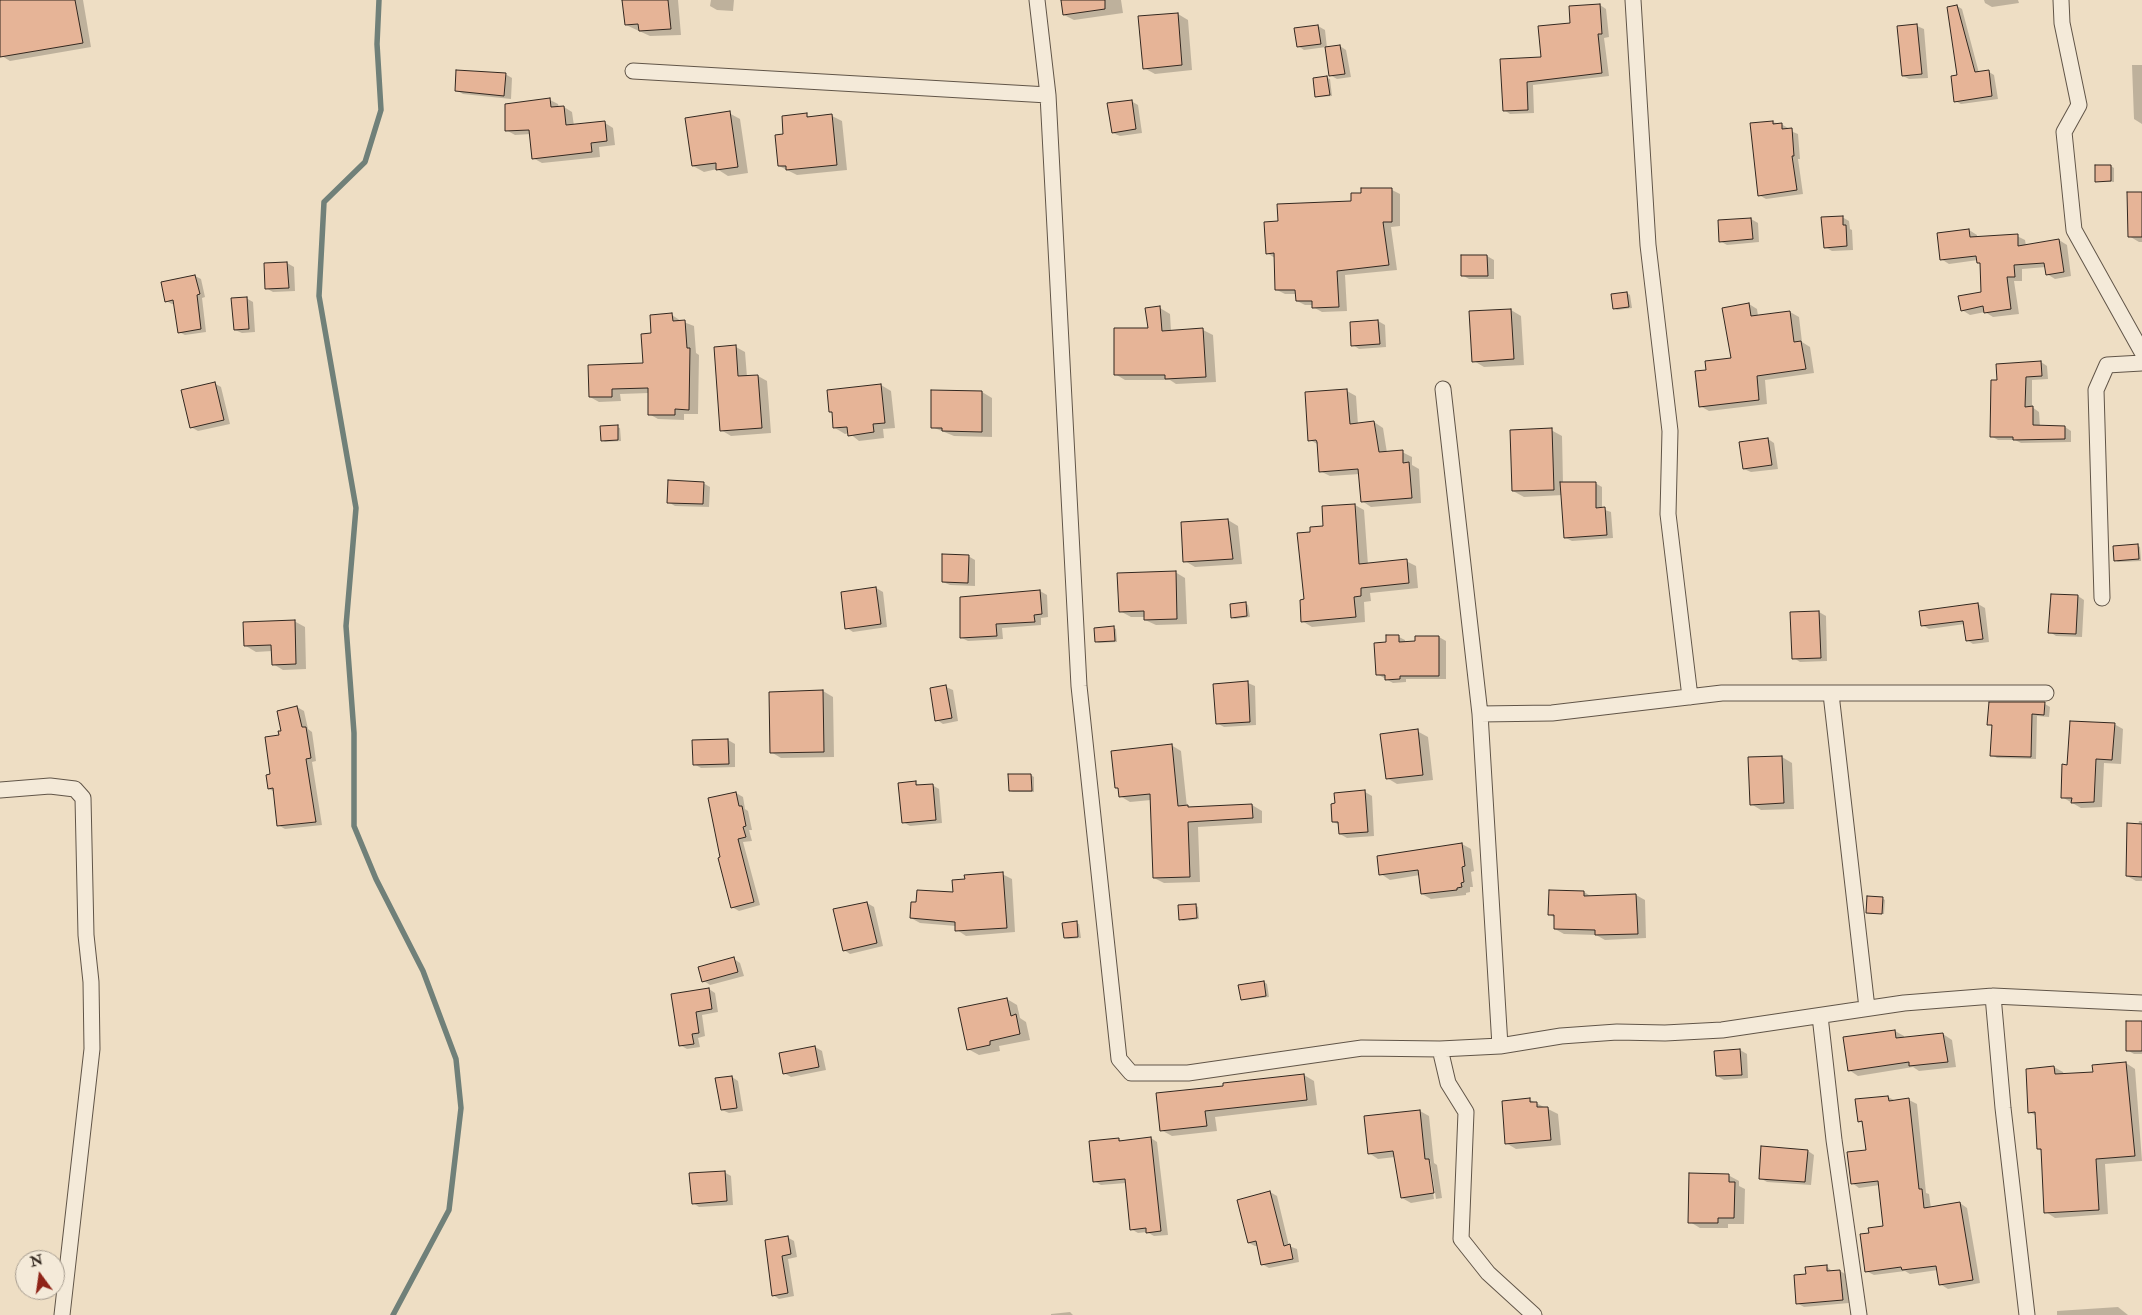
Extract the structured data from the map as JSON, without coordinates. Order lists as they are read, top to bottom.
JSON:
{
  "north": "top"
}
